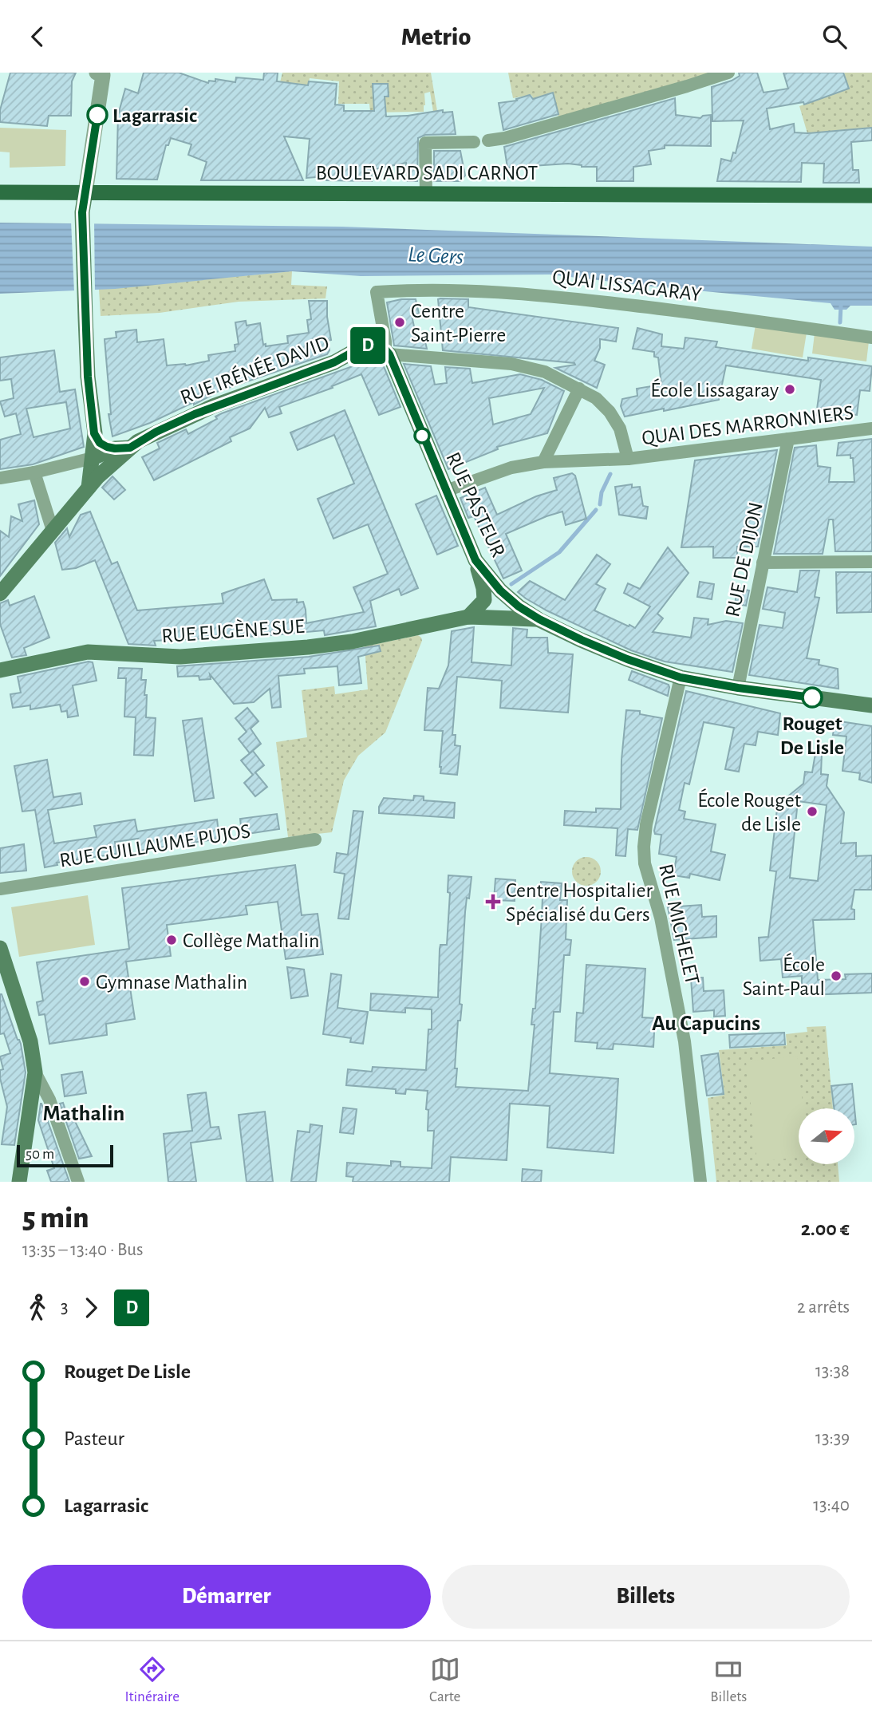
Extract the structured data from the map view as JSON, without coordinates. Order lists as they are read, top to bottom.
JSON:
{
  "streets": {
    "main road": [
      "BOULEVARD SADI CARNOT",
      "RUE IRÉNÉE DAVID",
      "RUE PASTEUR",
      "RUE EUGÈNE SUE"
    ],
    "street": [
      "QUAI LISSAGARAY",
      "QUAI DES MARRONNIERS",
      "RUE DE DIJON",
      "RUE GUILLAUME PUJOS",
      "RUE MICHELET"
    ]
  },
  "crossings": [
    ["QUAI LISSAGARAY", "RUE IRÉNÉE DAVID"],
    ["QUAI LISSAGARAY", "RUE PASTEUR"],
    ["RUE IRÉNÉE DAVID", "RUE PASTEUR"],
    ["QUAI DES MARRONNIERS", "RUE PASTEUR"],
    ["QUAI DES MARRONNIERS", "RUE DE DIJON"],
    ["RUE PASTEUR", "RUE DE DIJON"],
    ["RUE PASTEUR", "RUE EUGÈNE SUE"],
    ["RUE PASTEUR", "RUE MICHELET"]
  ],
  "districts": ["Au Capucins", "Mathalin"],
  "water": ["Le Gers"],
  "places": {
    "other": [
      "Lagarrasic",
      "Centre Saint-Pierre",
      "École Lissagaray",
      "Rouget De Lisle",
      "École Rouget de Lisle",
      "Collège Mathalin",
      "École Saint-Paul",
      "Gymnase Mathalin"
    ],
    "health": ["Centre Hospitalier Spécialisé du Gers"]
  },
  "lines": ["bus line D"],
  "scale_bar": "50 m",
  "north": "right",
  "page": {
    "header": "Metrio",
    "on_map": "D",
    "scale": "50 m",
    "heading": ["5 min", "13:35 – 13:40 · Bus", "2.00 €"],
    "legs": ["3", "D", "2 arrêts"],
    "list": [
      {
        "name": "Rouget De Lisle",
        "value": "13:38"
      },
      {
        "name": "Pasteur",
        "value": "13:39"
      },
      {
        "name": "Lagarrasic",
        "value": "13:40"
      }
    ],
    "buttons": ["Démarrer", "Billets"],
    "tabs": ["Itinéraire", "Carte", "Billets"]
  }
}
